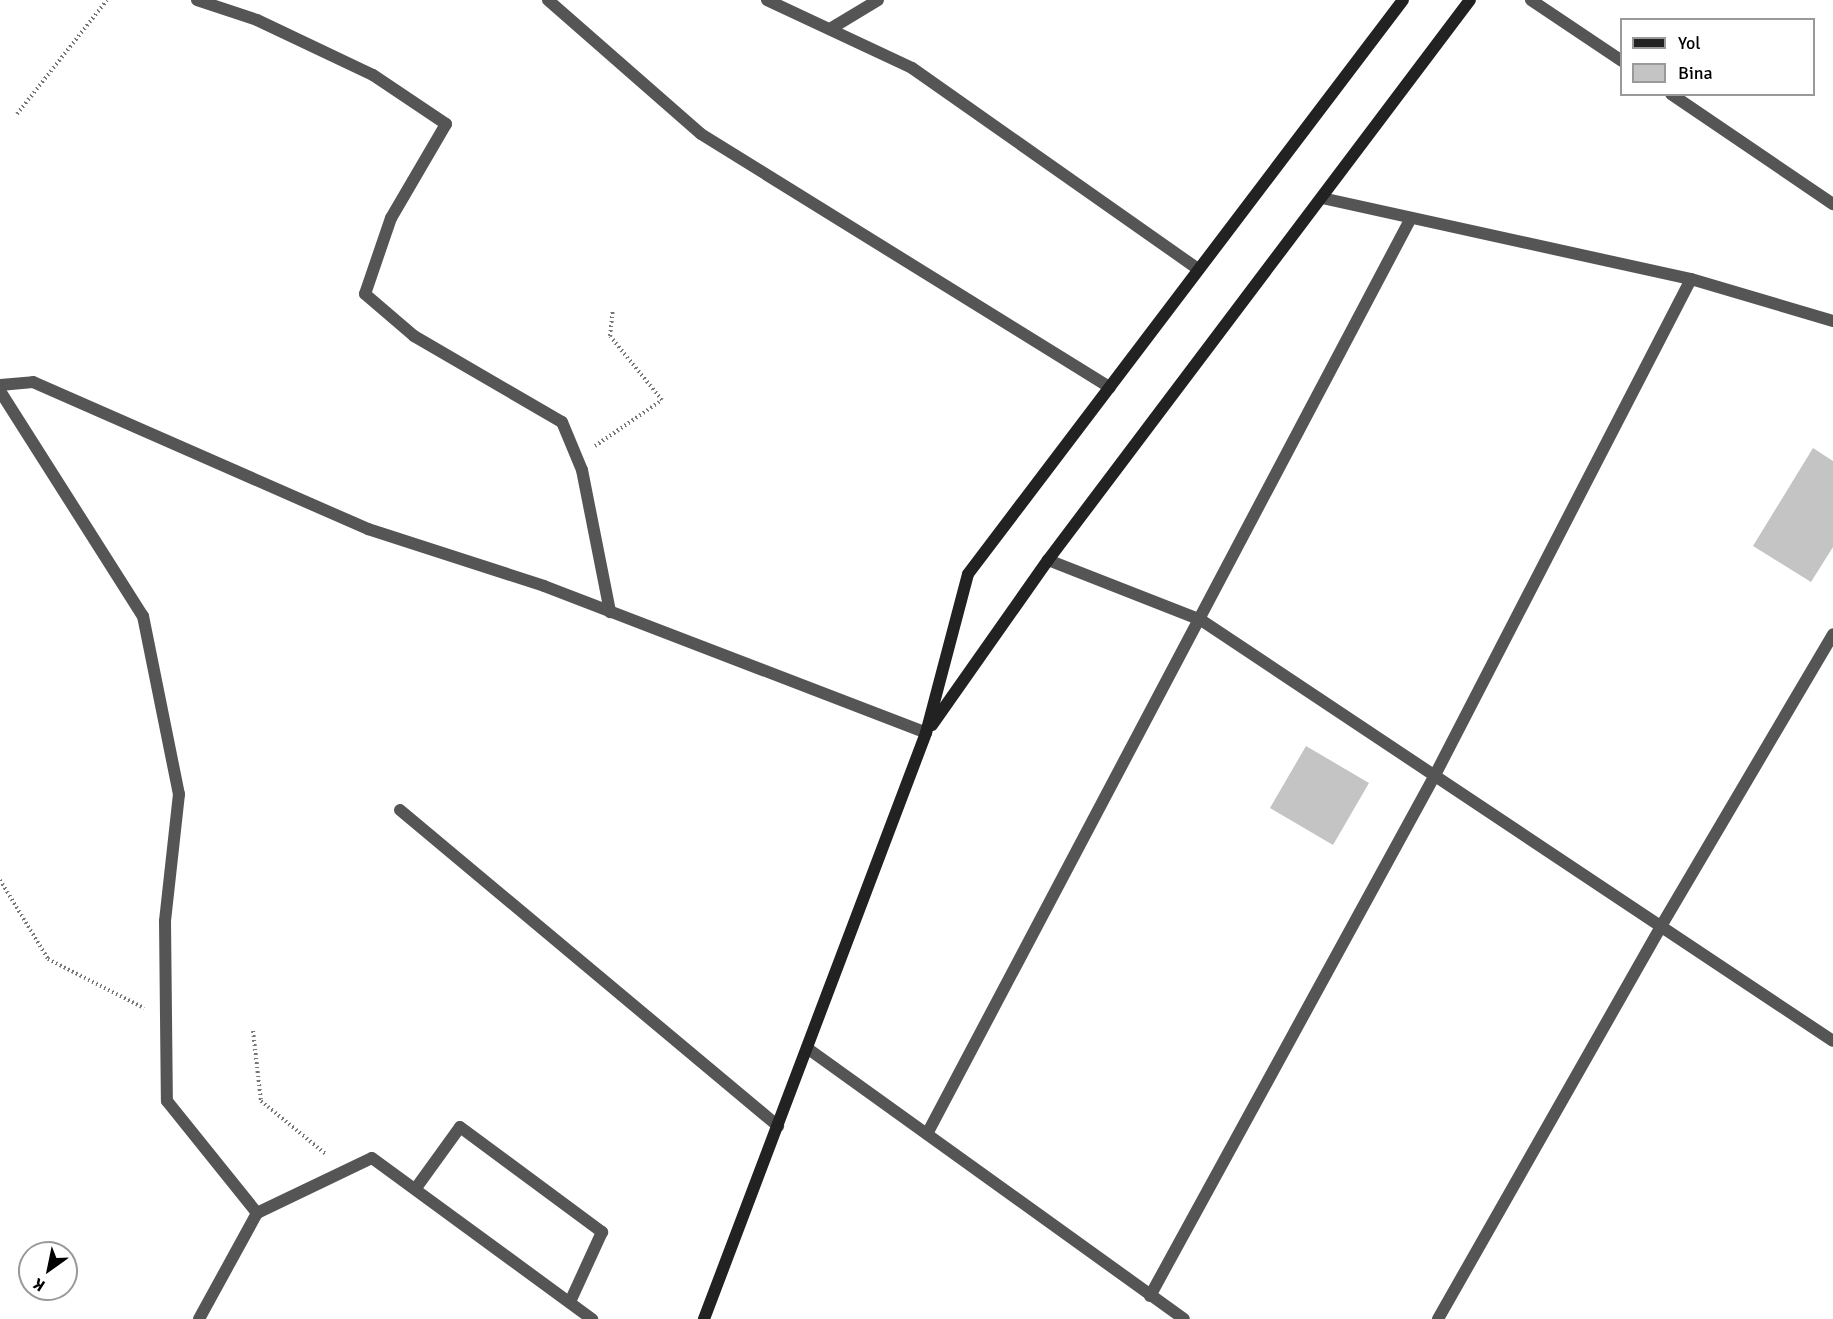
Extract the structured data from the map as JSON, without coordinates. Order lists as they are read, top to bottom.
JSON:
{
  "legend": ["Yol", "Bina"],
  "north": "bottom left"
}
